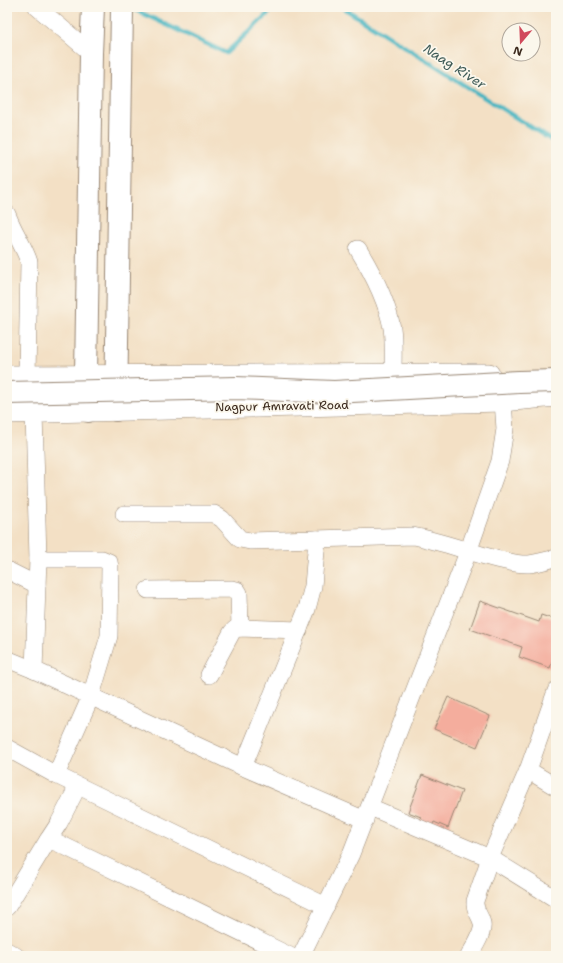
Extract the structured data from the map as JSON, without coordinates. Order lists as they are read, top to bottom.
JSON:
{
  "streets": {
    "main road": ["Nagpur Amravati Road"]
  },
  "water": ["Naag River"],
  "north": "bottom"
}
